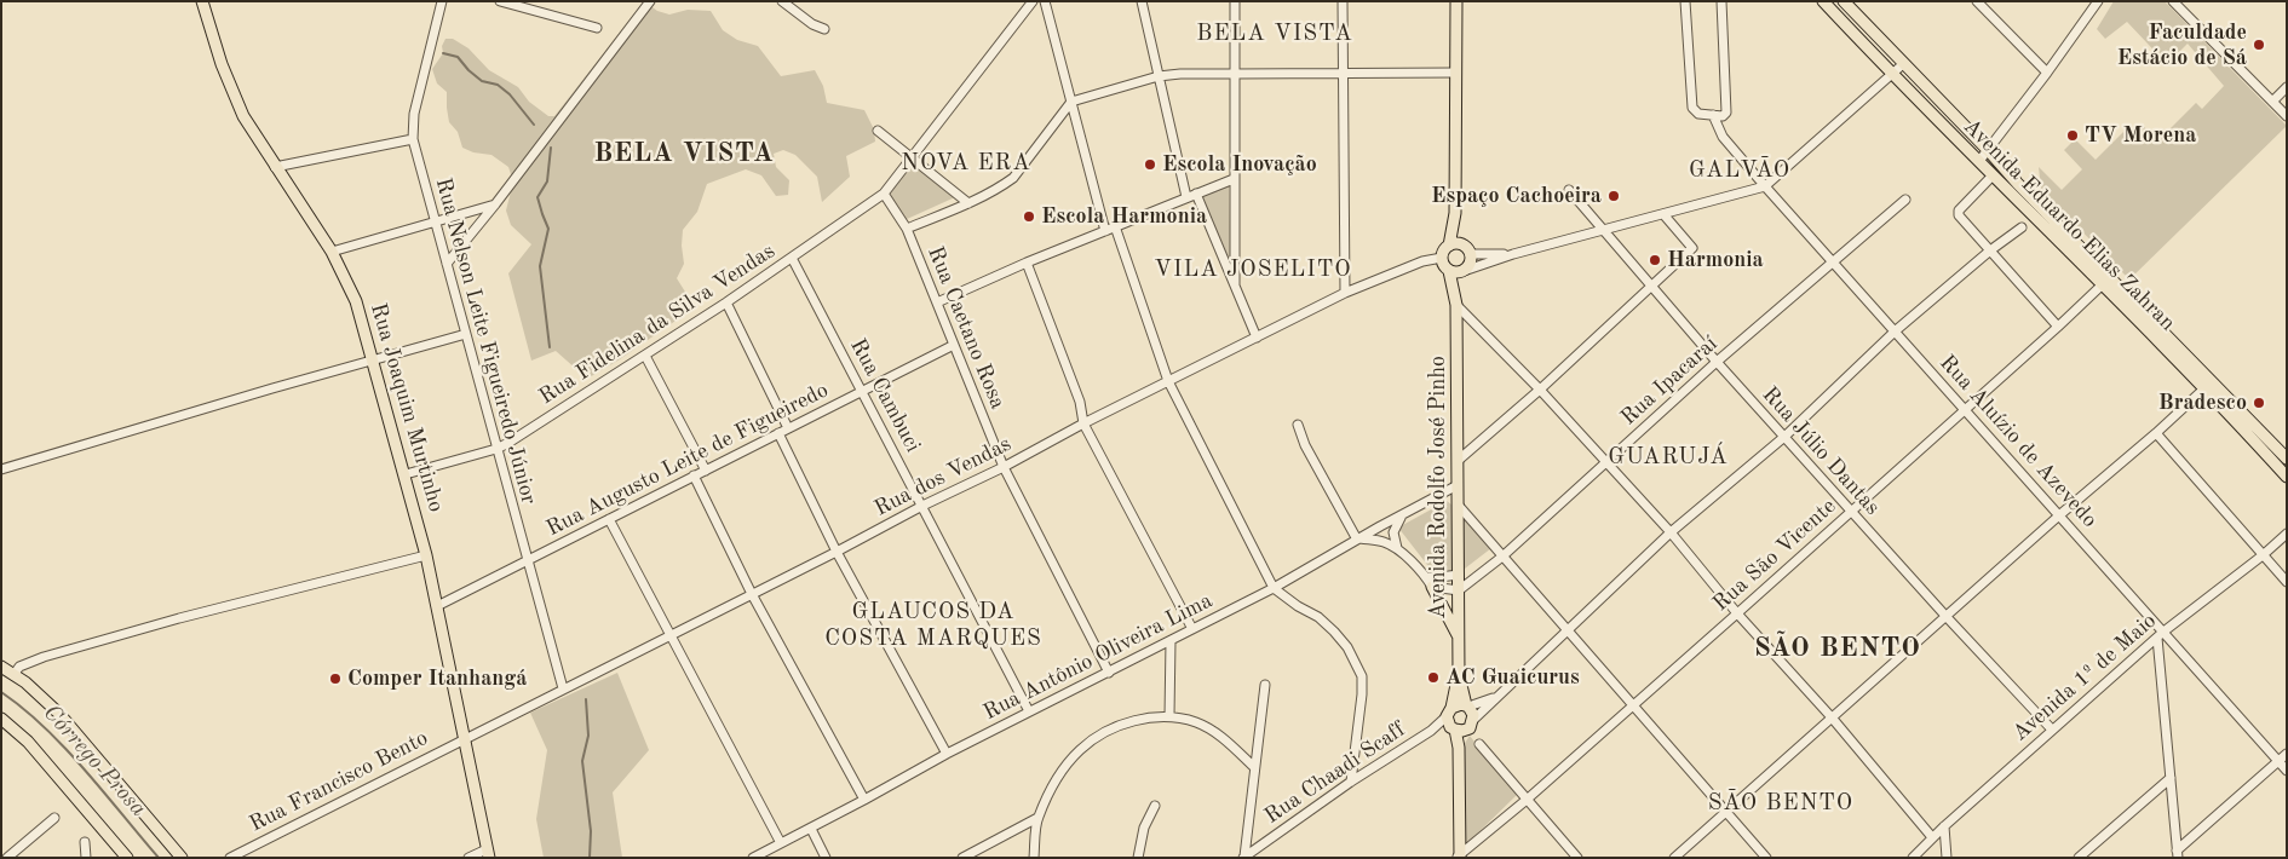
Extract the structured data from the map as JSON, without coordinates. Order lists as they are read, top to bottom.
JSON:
{
  "streets": {
    "main road": ["Avenida Eduardo Elias Zahran", "Rua Joaquim Murtinho", "Avenida Rodolfo José Pinho"],
    "street": [
      "Rua Fidelina da Silva Vendas",
      "Rua Caetano Rosa",
      "Rua Nelson Leite Figueiredo Júnior",
      "Rua Ipacaraí",
      "Rua Cambuci",
      "Rua Aluízio de Azevedo",
      "Rua Júlio Dantas",
      "Rua Augusto Leite de Figueiredo",
      "Rua dos Vendas",
      "Rua São Vicente",
      "Rua Antônio Oliveira Lima",
      "Avenida 1º de Maio",
      "Rua Chaadi Scaff",
      "Rua Francisco Bento"
    ]
  },
  "crossings": [
    ["Avenida Eduardo Elias Zahran", "Rua São Vicente"],
    ["Rua Fidelina da Silva Vendas", "Rua Caetano Rosa"],
    ["Rua Fidelina da Silva Vendas", "Rua Nelson Leite Figueiredo Júnior"],
    ["Rua Fidelina da Silva Vendas", "Rua Cambuci"],
    ["Rua Fidelina da Silva Vendas", "Rua Joaquim Murtinho"],
    ["Rua Caetano Rosa", "Rua Augusto Leite de Figueiredo"],
    ["Rua Caetano Rosa", "Rua dos Vendas"],
    ["Rua Caetano Rosa", "Rua Antônio Oliveira Lima"],
    ["Rua Nelson Leite Figueiredo Júnior", "Rua Augusto Leite de Figueiredo"],
    ["Rua Nelson Leite Figueiredo Júnior", "Rua dos Vendas"],
    ["Rua Ipacaraí", "Rua Aluízio de Azevedo"],
    ["Rua Ipacaraí", "Rua Júlio Dantas"],
    ["Rua Ipacaraí", "Avenida Rodolfo José Pinho"],
    ["Rua Cambuci", "Rua Augusto Leite de Figueiredo"],
    ["Rua Cambuci", "Rua dos Vendas"],
    ["Rua Cambuci", "Rua Antônio Oliveira Lima"],
    ["Rua Joaquim Murtinho", "Rua Augusto Leite de Figueiredo"],
    ["Rua Joaquim Murtinho", "Rua dos Vendas"],
    ["Rua Joaquim Murtinho", "Rua Francisco Bento"],
    ["Rua Aluízio de Azevedo", "Rua São Vicente"],
    ["Rua Aluízio de Azevedo", "Avenida 1º de Maio"],
    ["Rua Júlio Dantas", "Rua São Vicente"],
    ["Rua Júlio Dantas", "Avenida 1º de Maio"],
    ["Rua dos Vendas", "Rua Francisco Bento"],
    ["Avenida Rodolfo José Pinho", "Rua Antônio Oliveira Lima"],
    ["Avenida Rodolfo José Pinho", "Rua Chaadi Scaff"]
  ],
  "districts": [
    "BELA VISTA",
    "BELA VISTA",
    "NOVA ERA",
    "GALVÃO",
    "VILA JOSELITO",
    "GUARUJÁ",
    "GLAUCOS DA COSTA MARQUES",
    "SÃO BENTO",
    "SÃO BENTO"
  ],
  "water": ["Córrego Prosa"],
  "places": [
    "Faculdade Estácio de Sá",
    "TV Morena",
    "Escola Inovação",
    "Espaço Cachoeira",
    "Escola Harmonia",
    "Harmonia",
    "Bradesco",
    "AC Guaicurus",
    "Comper Itanhangá"
  ]
}
